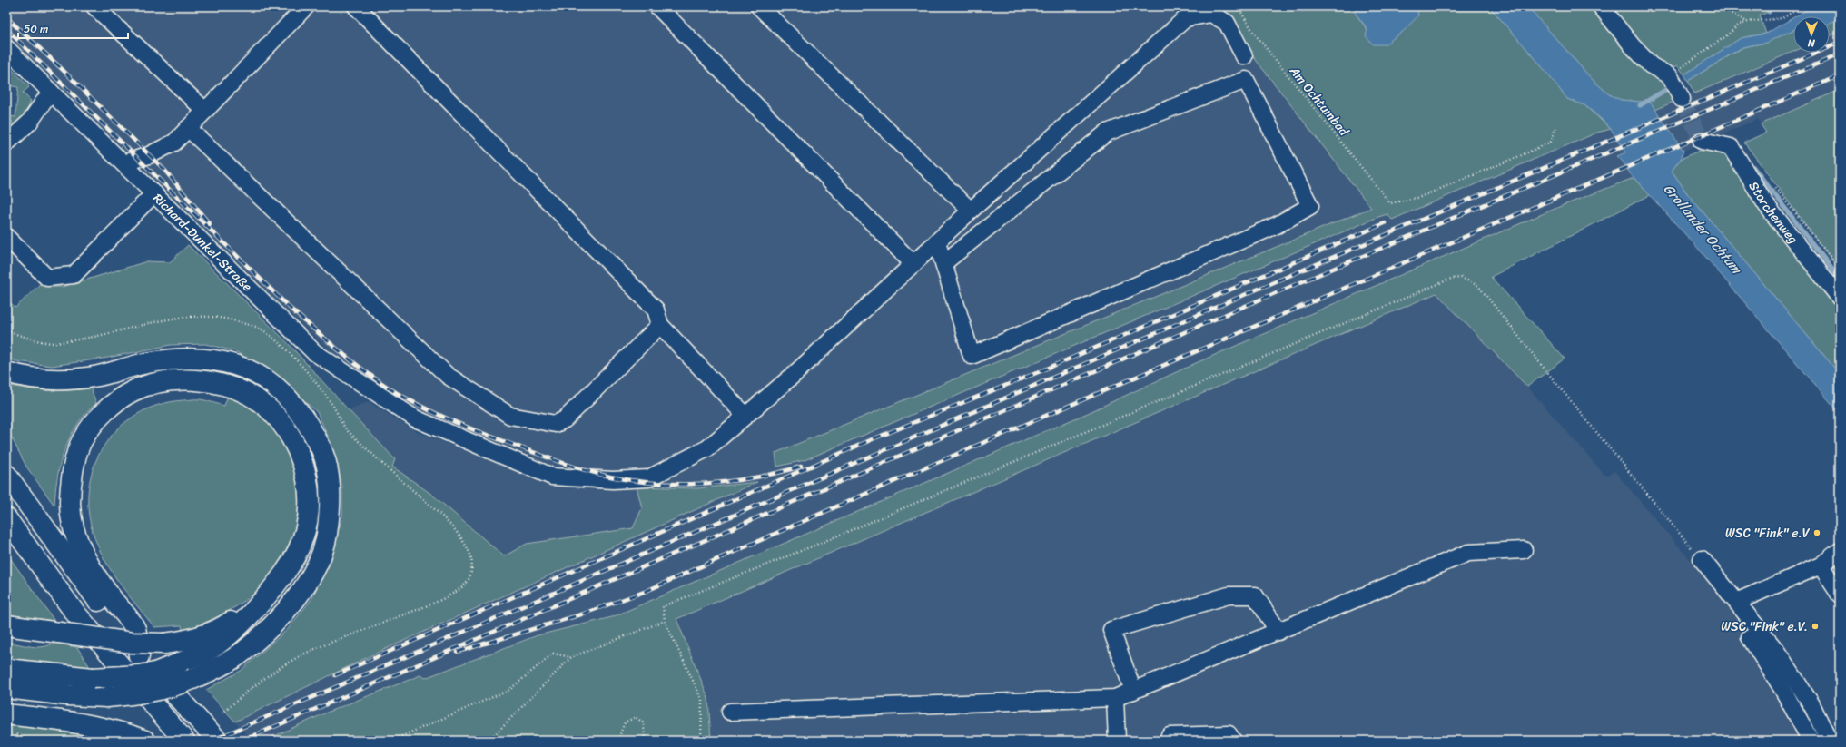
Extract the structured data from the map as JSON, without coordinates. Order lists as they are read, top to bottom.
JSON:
{
  "streets": {
    "lane": ["Storchenweg", "Richard-Dunkel-Straße"],
    "path": ["Am Ochtumbad"]
  },
  "water": ["Grollander Ochtum"],
  "places": ["WSC \"Fink\" e.V", "WSC \"Fink\" e.V."],
  "scale_bar": "50 m",
  "north": "bottom"
}
